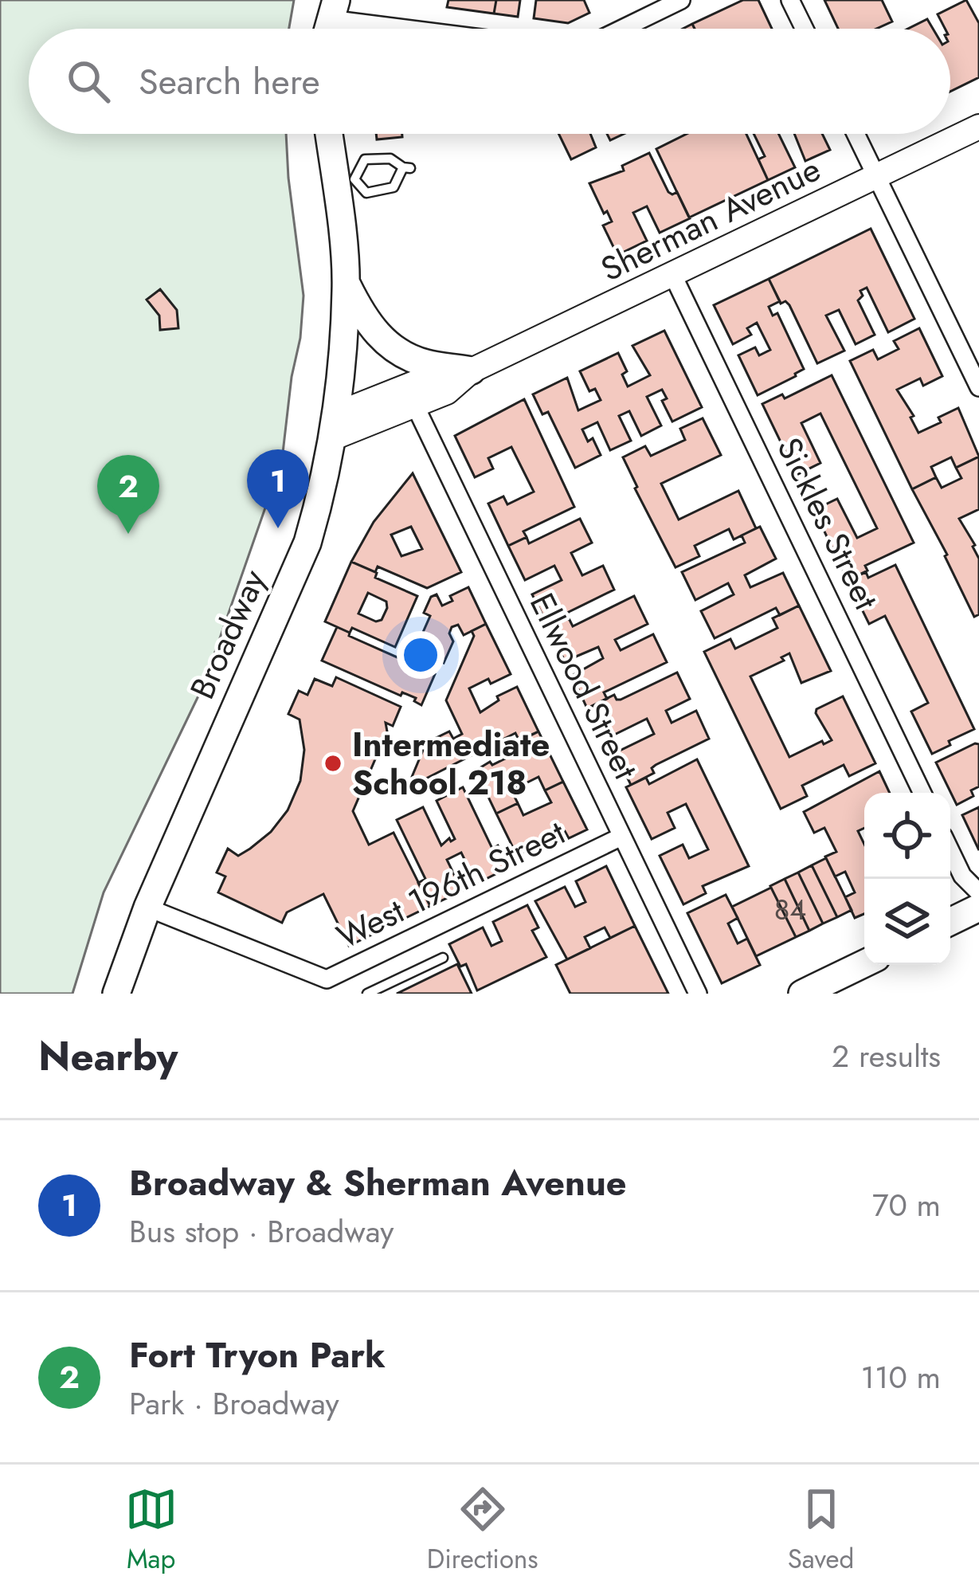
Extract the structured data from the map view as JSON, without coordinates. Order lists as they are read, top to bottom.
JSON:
{
  "streets": {
    "main road": ["Sherman Avenue", "Broadway"],
    "street": ["Sickles Street", "Ellwood Street", "West 196th Street"]
  },
  "crossings": [
    ["Sherman Avenue", "Sickles Street"],
    ["Sherman Avenue", "Broadway"],
    ["Sherman Avenue", "Ellwood Street"],
    ["Broadway", "West 196th Street"],
    ["Ellwood Street", "West 196th Street"]
  ],
  "places": ["Intermediate School 218"],
  "house_numbers": ["84"],
  "page": {
    "search": "Search here",
    "pins": ["1", "2"],
    "heading": ["Nearby", "2 results"],
    "list": [
      {
        "mark": "1",
        "name": "Broadway & Sherman Avenue",
        "note": "Bus stop · Broadway",
        "value": "70 m"
      },
      {
        "mark": "2",
        "name": "Fort Tryon Park",
        "note": "Park · Broadway",
        "value": "110 m"
      }
    ],
    "nav": ["Map", "Directions", "Saved"]
  }
}
